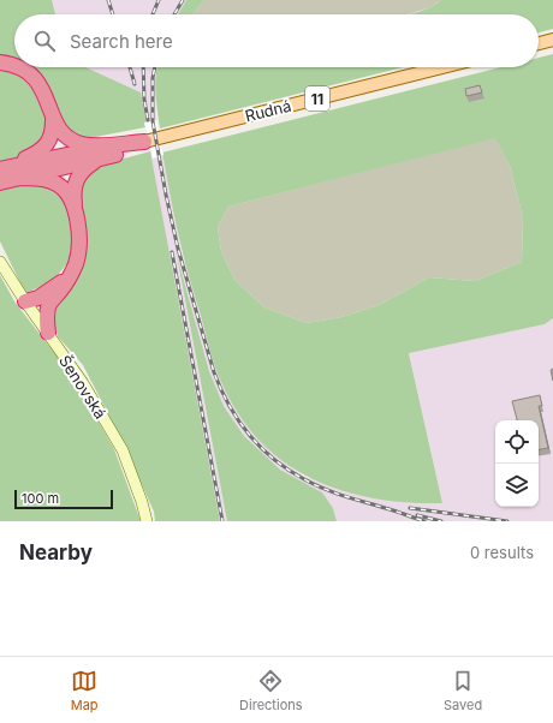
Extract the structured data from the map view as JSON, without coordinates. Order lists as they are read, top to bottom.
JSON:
{
  "streets": {
    "highway": ["11"],
    "main road": ["Rudná"],
    "street": ["Šenovská"]
  },
  "crossings": [
    ["11", "Rudná"]
  ],
  "scale_bar": "100 m",
  "page": {
    "search": "Search here",
    "scale": "100 m",
    "heading": ["Nearby", "0 results"],
    "nav": ["Map", "Directions", "Saved"]
  }
}
